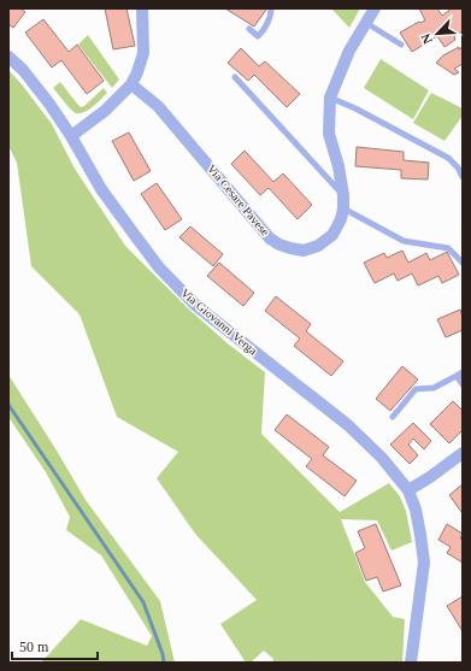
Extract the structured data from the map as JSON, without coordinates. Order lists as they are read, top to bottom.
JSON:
{
  "streets": {
    "street": ["Via Cesare Pavese", "Via Giovanni Verga"]
  },
  "scale_bar": "50 m",
  "north": "bottom left"
}
